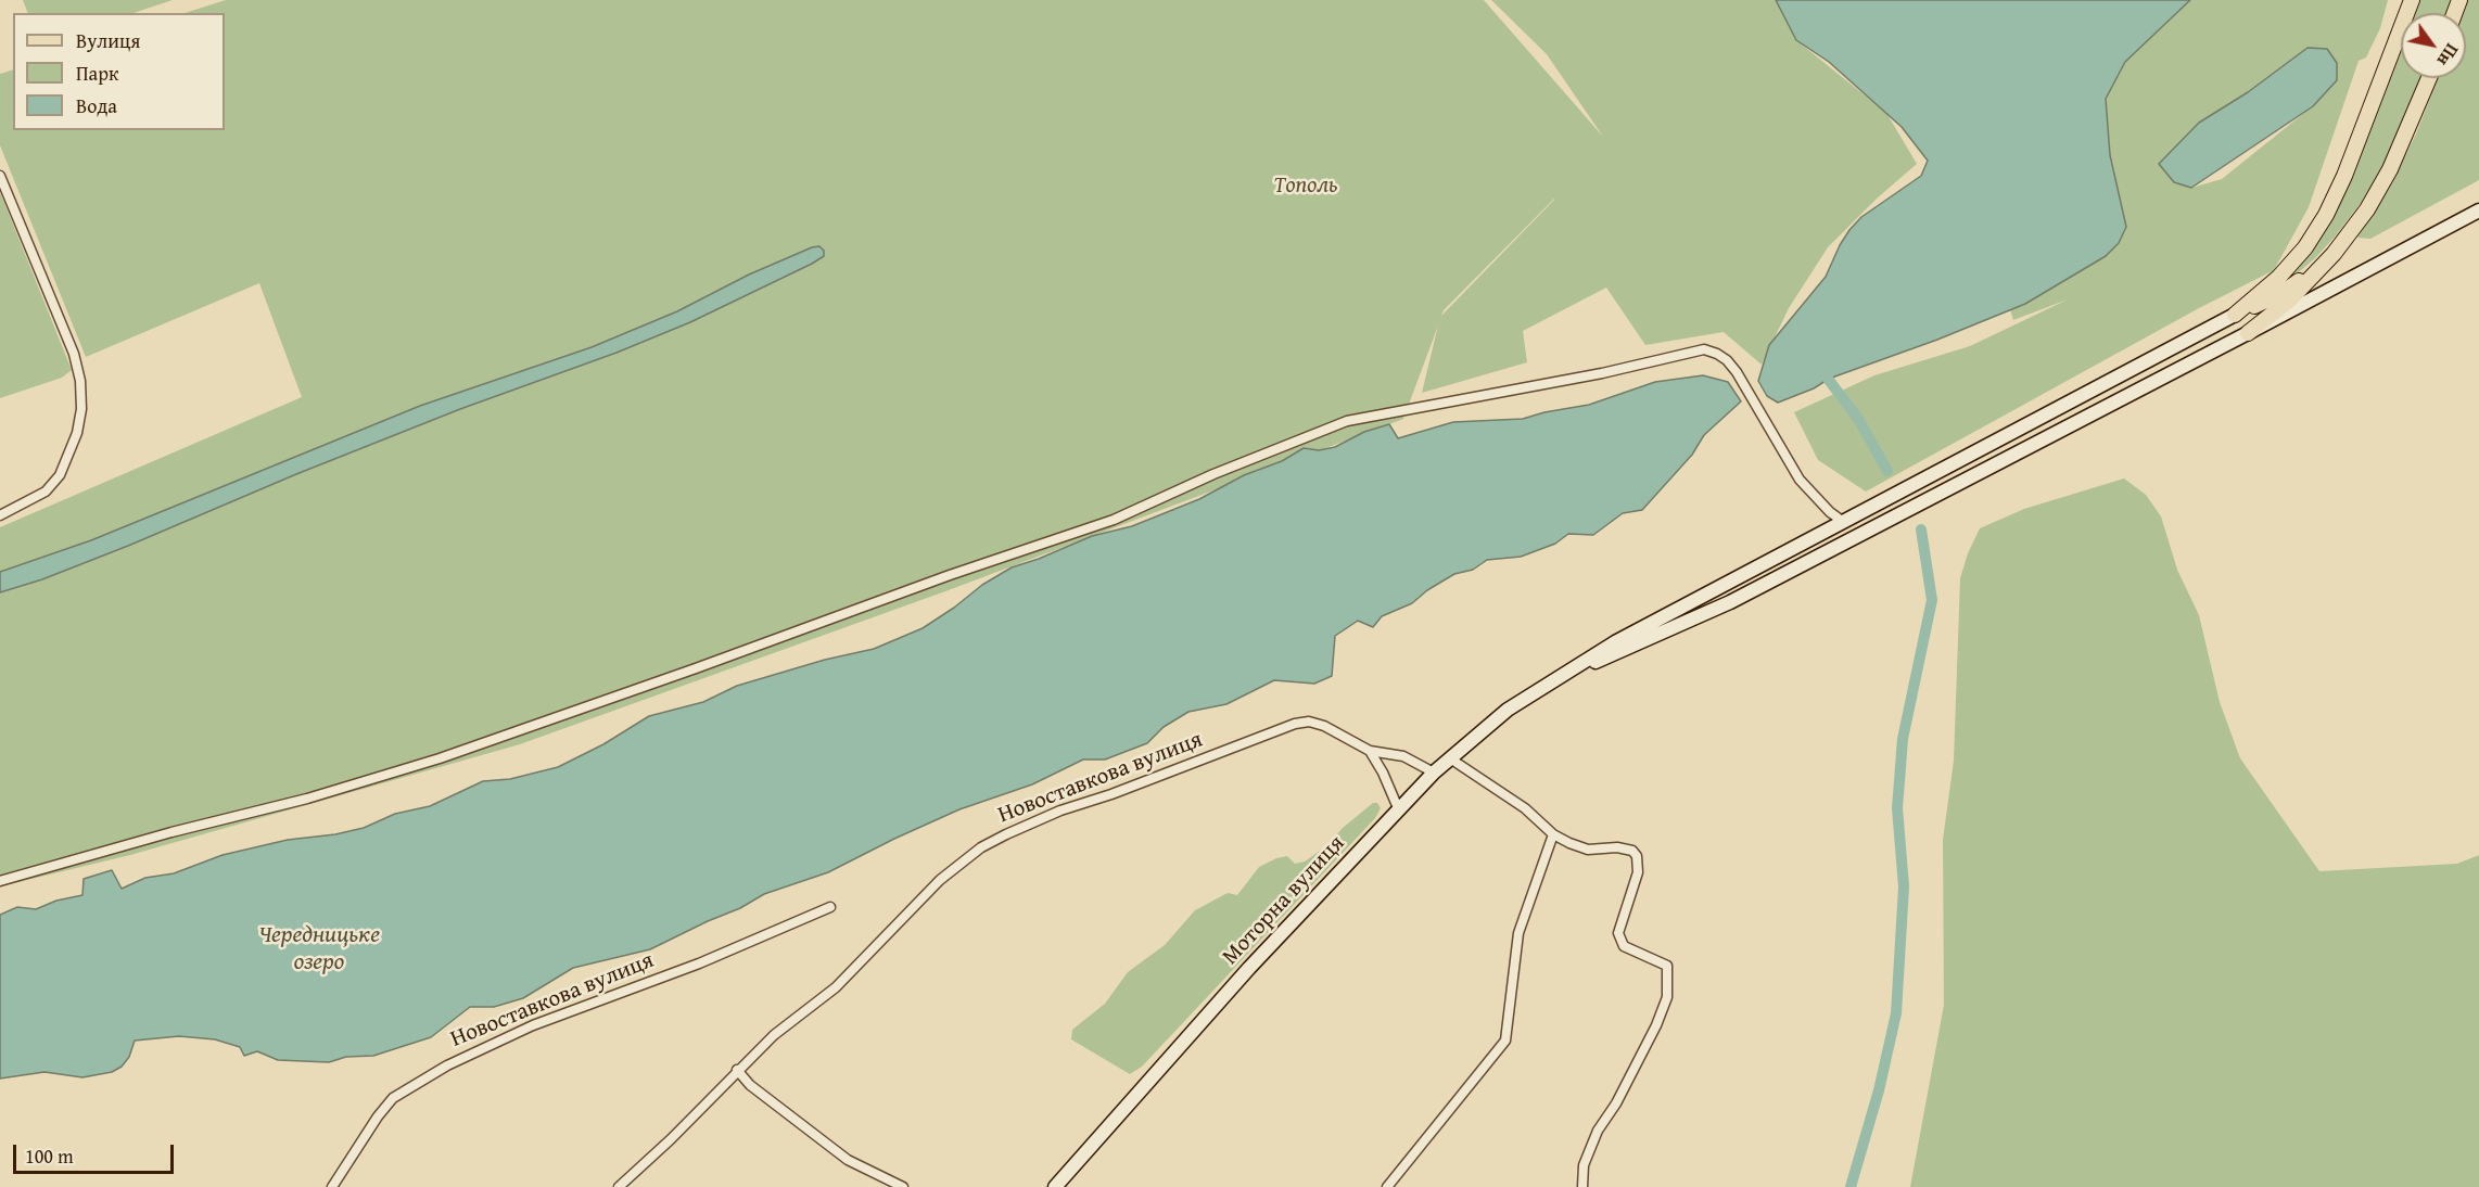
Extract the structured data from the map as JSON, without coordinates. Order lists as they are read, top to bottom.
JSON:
{
  "streets": {
    "street": ["Новоставкова вулиця", "Моторна вулиця"]
  },
  "crossings": [
    ["Новоставкова вулиця", "Моторна вулиця"]
  ],
  "water": ["Чередницьке озеро"],
  "parks": ["Тополь"],
  "legend": ["Вулиця", "Парк", "Вода"],
  "scale_bar": "100 m",
  "north": "bottom right"
}
